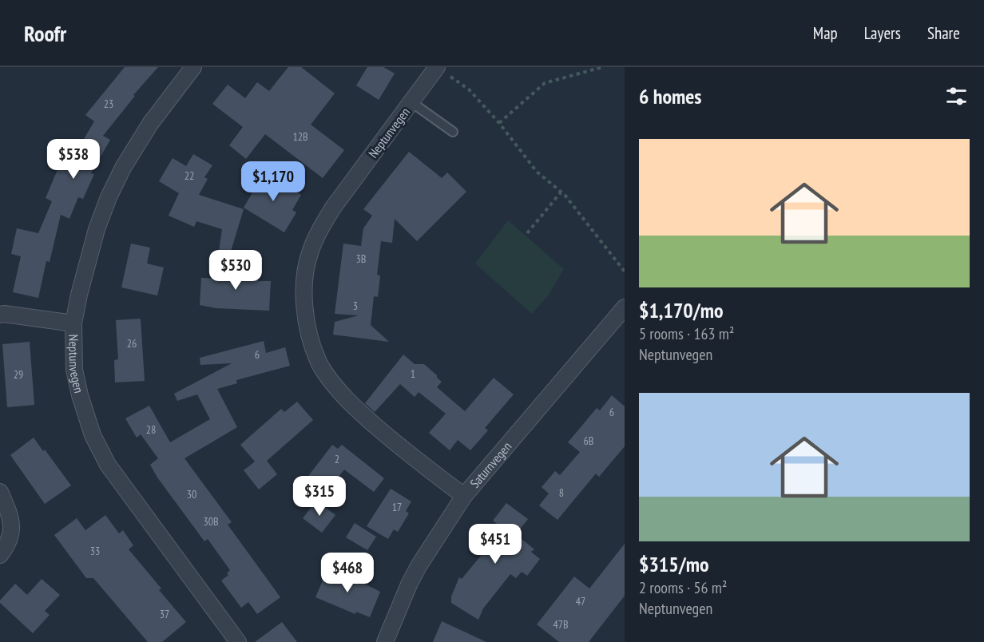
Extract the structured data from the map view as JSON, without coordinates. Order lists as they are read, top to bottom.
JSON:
{
  "streets": {
    "street": ["Neptunvegen", "Saturnvegen"]
  },
  "crossings": [
    ["Neptunvegen", "Saturnvegen"]
  ],
  "house_numbers": [
    "23",
    "12B",
    "22",
    "3B",
    "3",
    "26",
    "6",
    "1",
    "29",
    "6",
    "28",
    "6B",
    "2",
    "8",
    "30",
    "17",
    "30B",
    "33",
    "47",
    "37",
    "47B"
  ],
  "page": {
    "header": "Roofr",
    "nav": ["Map", "Layers", "Share"],
    "heading": "6 homes",
    "list": [
      {
        "name": "$1,170/mo",
        "note": "5 rooms · 163 m² · Neptunvegen"
      },
      {
        "name": "$315/mo",
        "note": "2 rooms · 56 m² · Neptunvegen"
      }
    ],
    "price": [
      "$538",
      "$1,170",
      "$530",
      "$315",
      "$451",
      "$468"
    ]
  }
}
